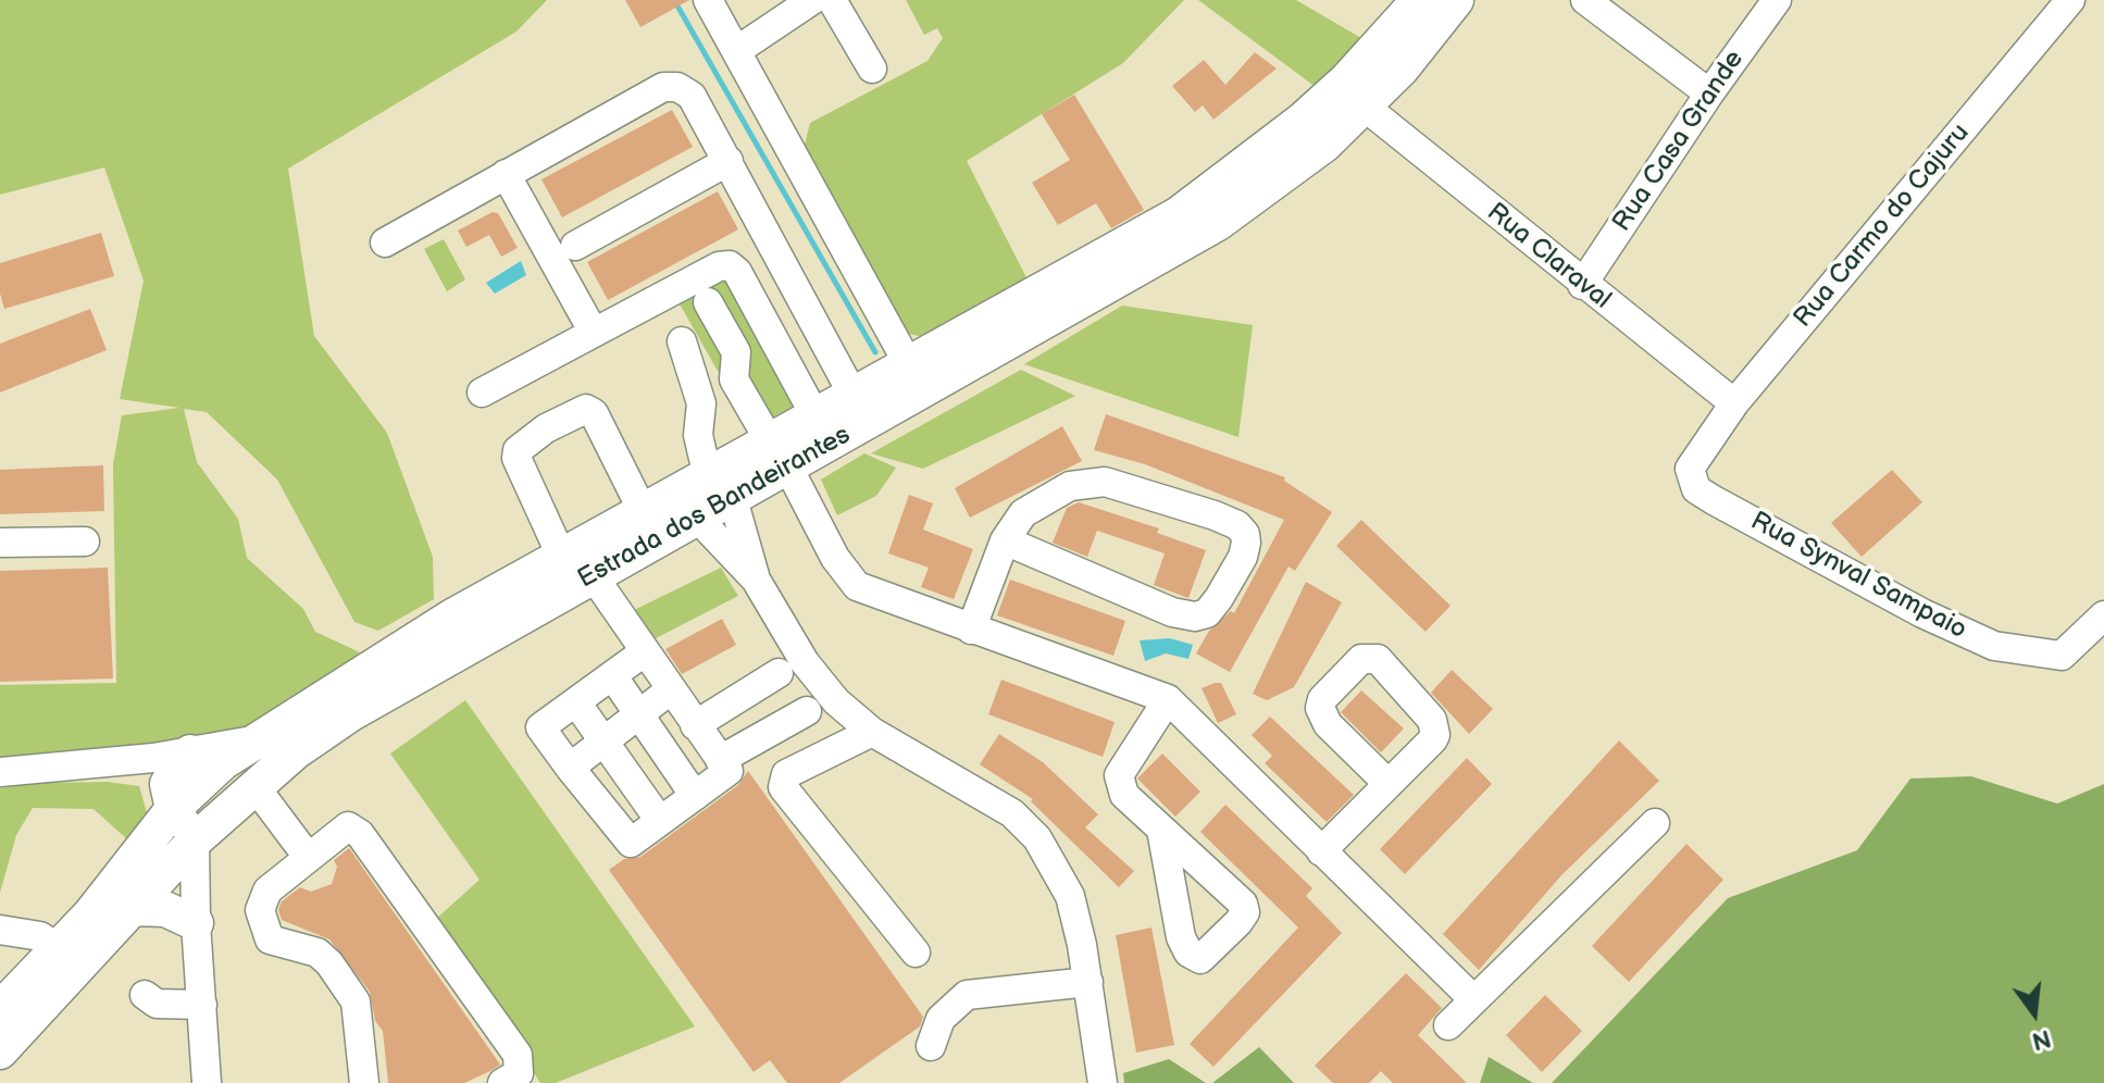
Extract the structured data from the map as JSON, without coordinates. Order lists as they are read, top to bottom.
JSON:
{
  "streets": {
    "main road": ["Estrada dos Bandeirantes"],
    "street": [
      "Rua Casa Grande",
      "Rua Carmo do Cajuru",
      "Rua Claraval",
      "Rua Synval Sampaio"
    ]
  },
  "crossings": [
    ["Rua Casa Grande", "Rua Claraval"],
    ["Rua Carmo do Cajuru", "Rua Claraval"],
    ["Rua Carmo do Cajuru", "Rua Synval Sampaio"],
    ["Rua Claraval", "Estrada dos Bandeirantes"]
  ],
  "north": "bottom"
}
